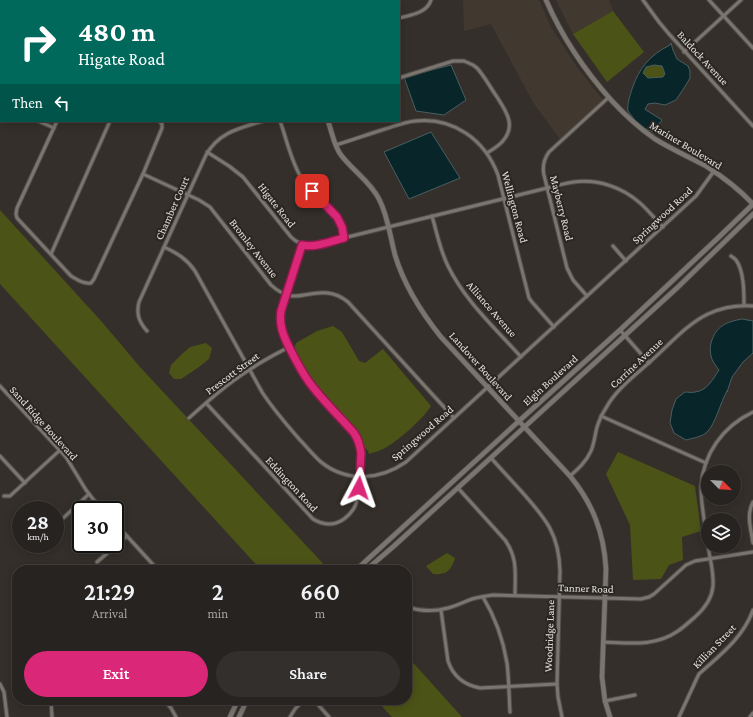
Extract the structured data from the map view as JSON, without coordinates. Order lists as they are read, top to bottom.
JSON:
{
  "streets": {
    "main road": ["Mariner Boulevard", "Landover Boulevard", "Elgin Boulevard"],
    "street": [
      "Baldock Avenue",
      "Higate Road",
      "Wellington Road",
      "Chamber Court",
      "Mayberry Road",
      "Springwood Road",
      "Bromley Avenue",
      "Alliance Avenue",
      "Corrine Avenue",
      "Prescott Street",
      "Sand Ridge Boulevard",
      "Eddington Road",
      "Tanner Road",
      "Woodridge Lane",
      "Killian Street"
    ]
  },
  "crossings": [
    ["Mariner Boulevard", "Mayberry Road"],
    ["Mariner Boulevard", "Springwood Road"],
    ["Mariner Boulevard", "Elgin Boulevard"],
    ["Higate Road", "Chamber Court"],
    ["Higate Road", "Eddington Road"],
    ["Wellington Road", "Springwood Road"],
    ["Wellington Road", "Landover Boulevard"],
    ["Chamber Court", "Springwood Road"],
    ["Chamber Court", "Bromley Avenue"],
    ["Mayberry Road", "Springwood Road"],
    ["Springwood Road", "Alliance Avenue"],
    ["Springwood Road", "Landover Boulevard"],
    ["Springwood Road", "Prescott Street"],
    ["Springwood Road", "Eddington Road"],
    ["Bromley Avenue", "Eddington Road"],
    ["Corrine Avenue", "Landover Boulevard"],
    ["Landover Boulevard", "Elgin Boulevard"],
    ["Landover Boulevard", "Tanner Road"],
    ["Prescott Street", "Eddington Road"],
    ["Elgin Boulevard", "Woodridge Lane"],
    ["Tanner Road", "Woodridge Lane"]
  ],
  "north": "bottom right",
  "page": {
    "turn": ["480 m", "Higate Road"],
    "then": "Then",
    "speed": "28 km/h",
    "limit": "30",
    "eta": [
      "21:29",
      "Arrival",
      "2",
      "min",
      "660",
      "m"
    ],
    "buttons": ["Exit", "Share"]
  }
}
